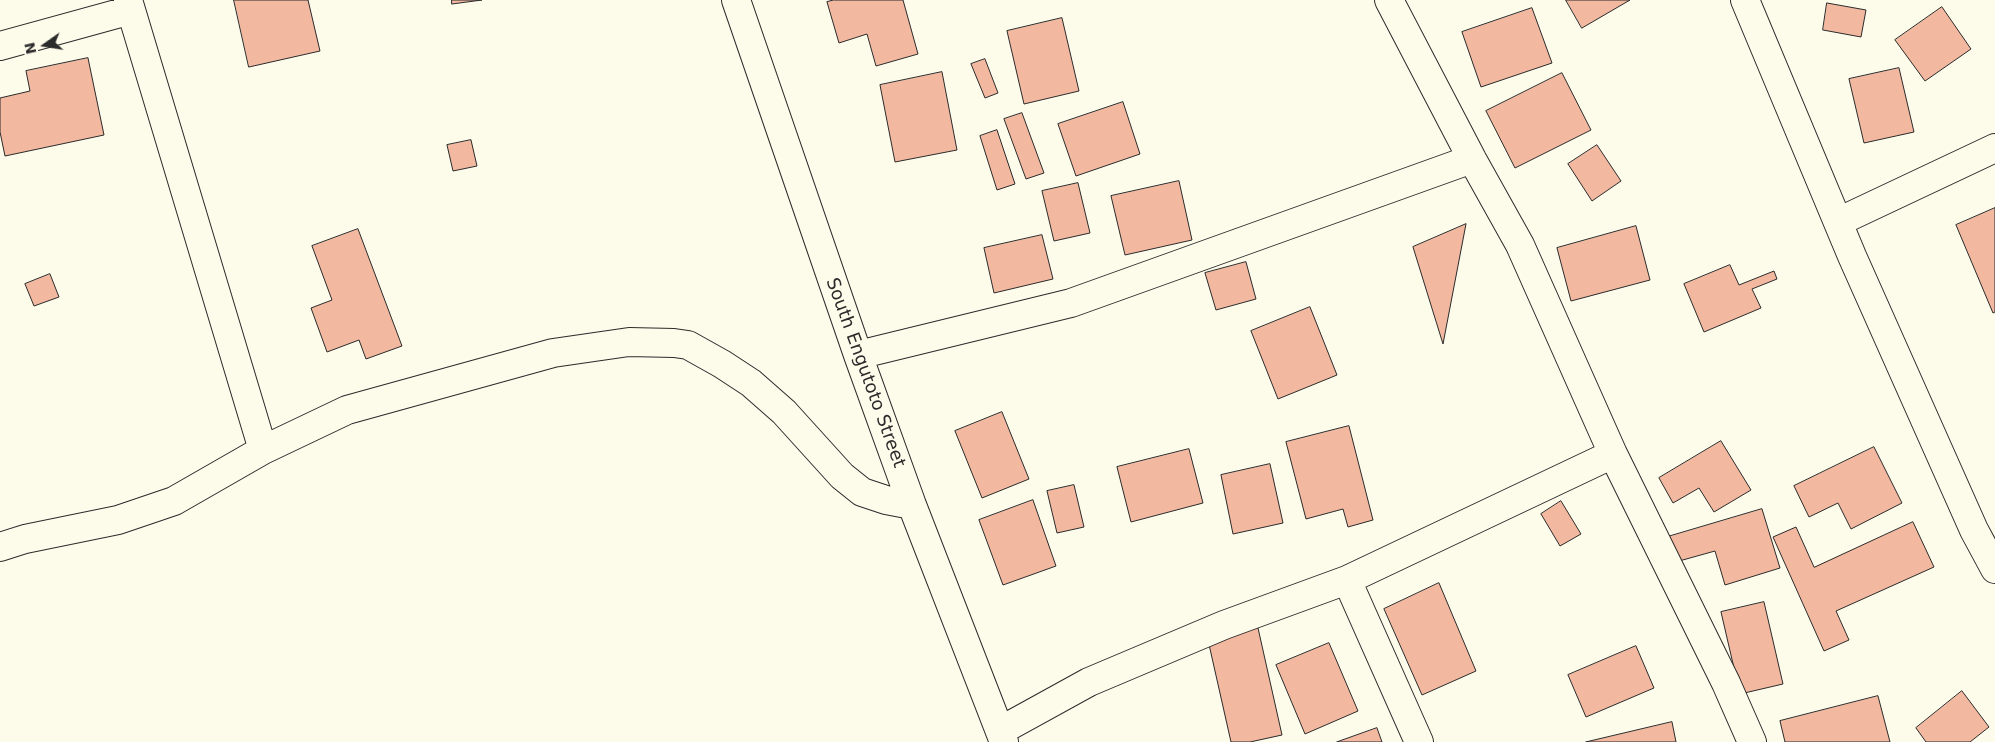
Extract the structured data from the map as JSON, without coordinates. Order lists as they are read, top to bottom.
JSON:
{
  "streets": {
    "street": ["South Engutoto Street"]
  },
  "north": "left"
}
